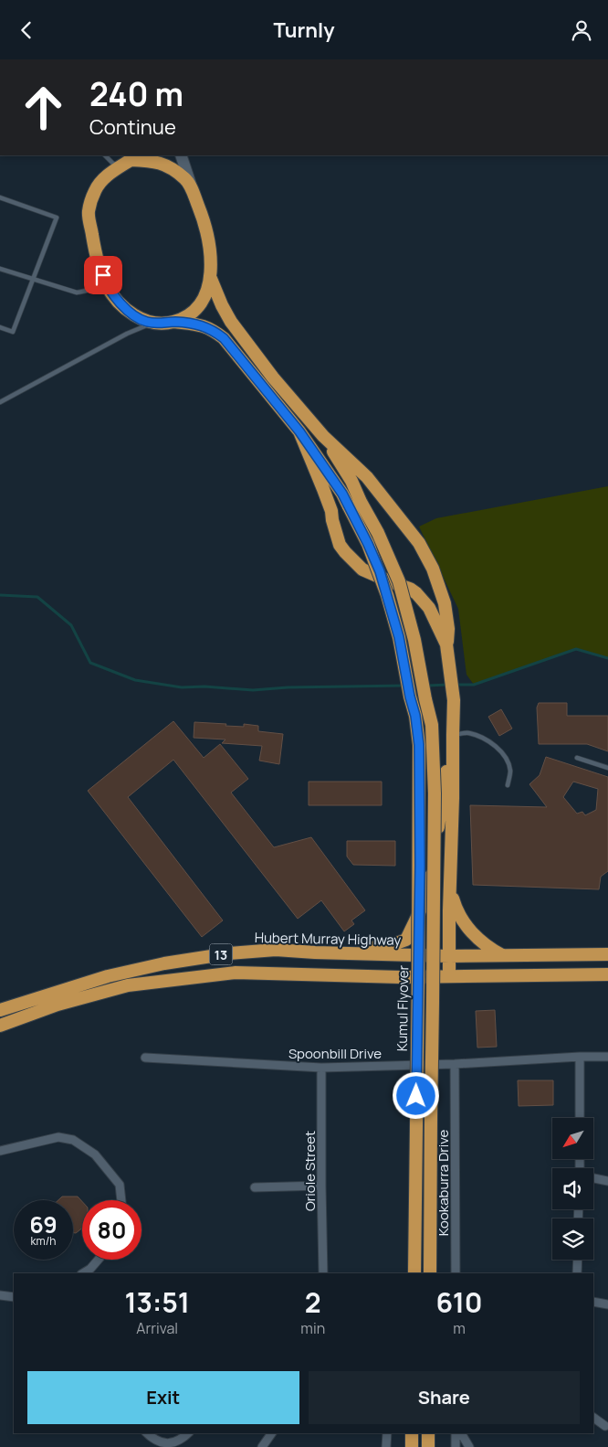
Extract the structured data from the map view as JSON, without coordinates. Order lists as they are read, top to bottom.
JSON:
{
  "streets": {
    "highway": ["Hubert Murray Highway", "13", "Kumul Flyover"],
    "street": ["Spoonbill Drive", "Oriole Street", "Kookaburra Drive"]
  },
  "crossings": [
    ["Spoonbill Drive", "Oriole Street"],
    ["Spoonbill Drive", "Kookaburra Drive"]
  ],
  "north": "bottom left",
  "page": {
    "header": "Turnly",
    "turn": ["240 m", "Continue"],
    "speed": "69 km/h",
    "limit": "80",
    "eta": [
      "13:51",
      "Arrival",
      "2",
      "min",
      "610",
      "m"
    ],
    "buttons": ["Exit", "Share"]
  }
}
